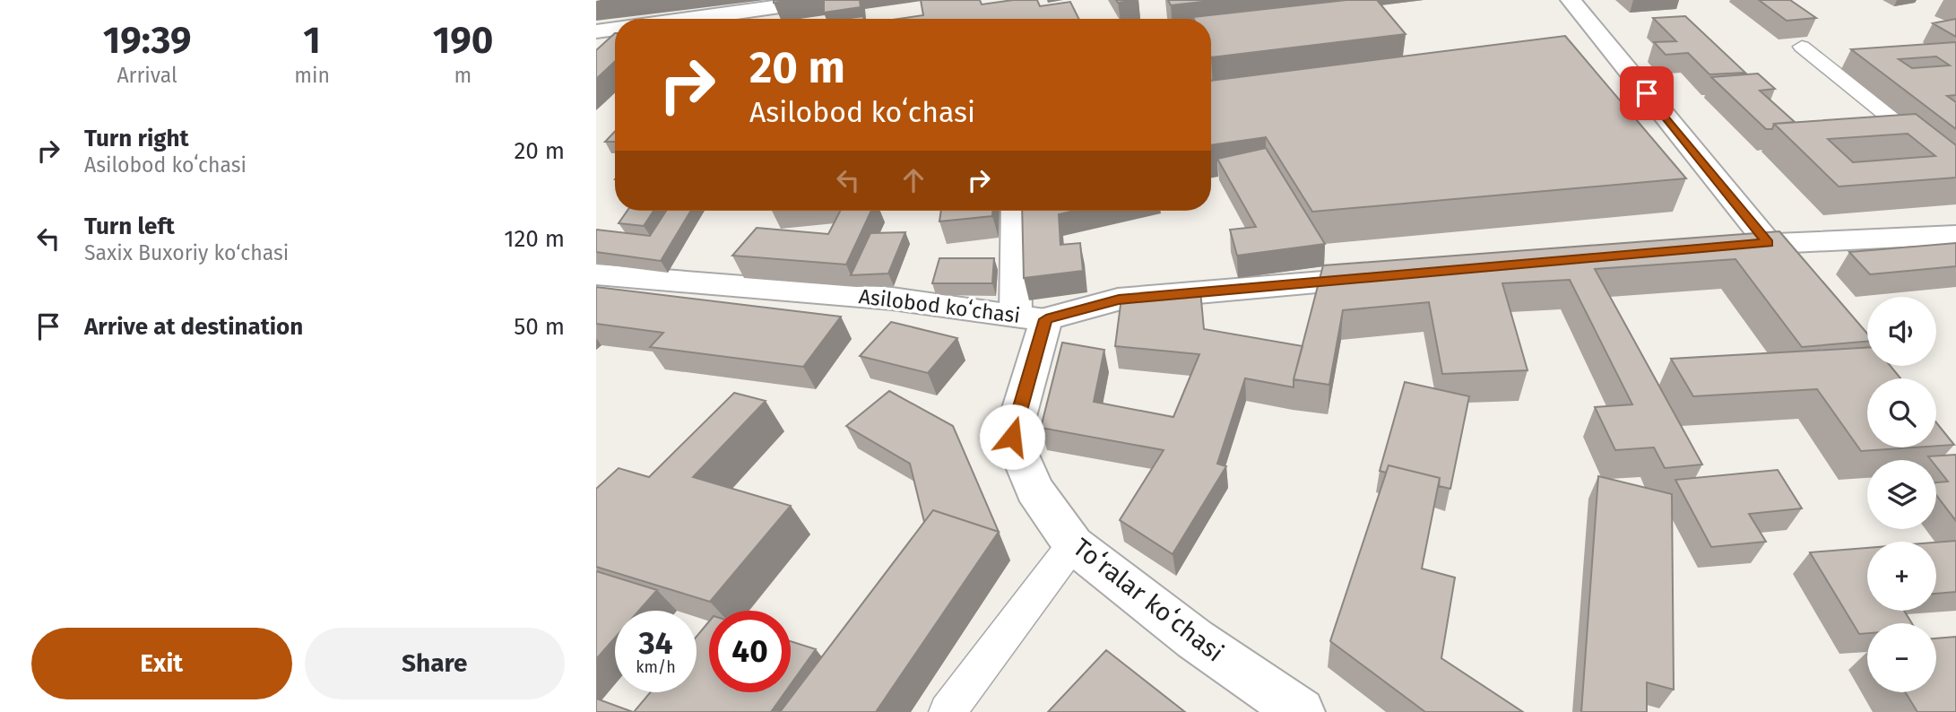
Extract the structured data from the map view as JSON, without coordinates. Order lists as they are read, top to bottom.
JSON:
{
  "streets": {
    "street": ["Asilobod koʻchasi", "Toʻralar koʻchasi"]
  },
  "crossings": [
    ["Asilobod koʻchasi", "Toʻralar koʻchasi"]
  ],
  "page": {
    "eta": [
      "19:39",
      "Arrival",
      "1",
      "min",
      "190",
      "m"
    ],
    "turn": ["20 m", "Asilobod koʻchasi"],
    "list": [
      {
        "name": "Turn right",
        "note": "Asilobod koʻchasi",
        "value": "20 m"
      },
      {
        "name": "Turn left",
        "note": "Saxix Buxoriy ko‘chasi",
        "value": "120 m"
      },
      {
        "name": "Arrive at destination",
        "value": "50 m"
      }
    ],
    "map_buttons": ["+", "−"],
    "speed": "34 km/h",
    "limit": "40",
    "buttons": ["Exit", "Share"]
  }
}
